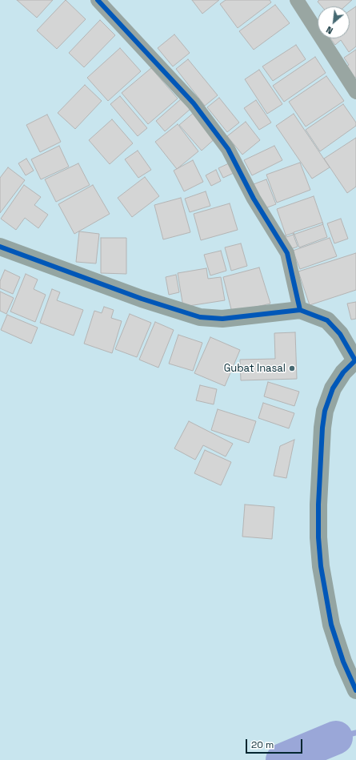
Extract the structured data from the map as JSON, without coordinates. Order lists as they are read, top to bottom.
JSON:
{
  "places": ["Gubat Inasal"],
  "scale_bar": "20 m",
  "north": "bottom left"
}
